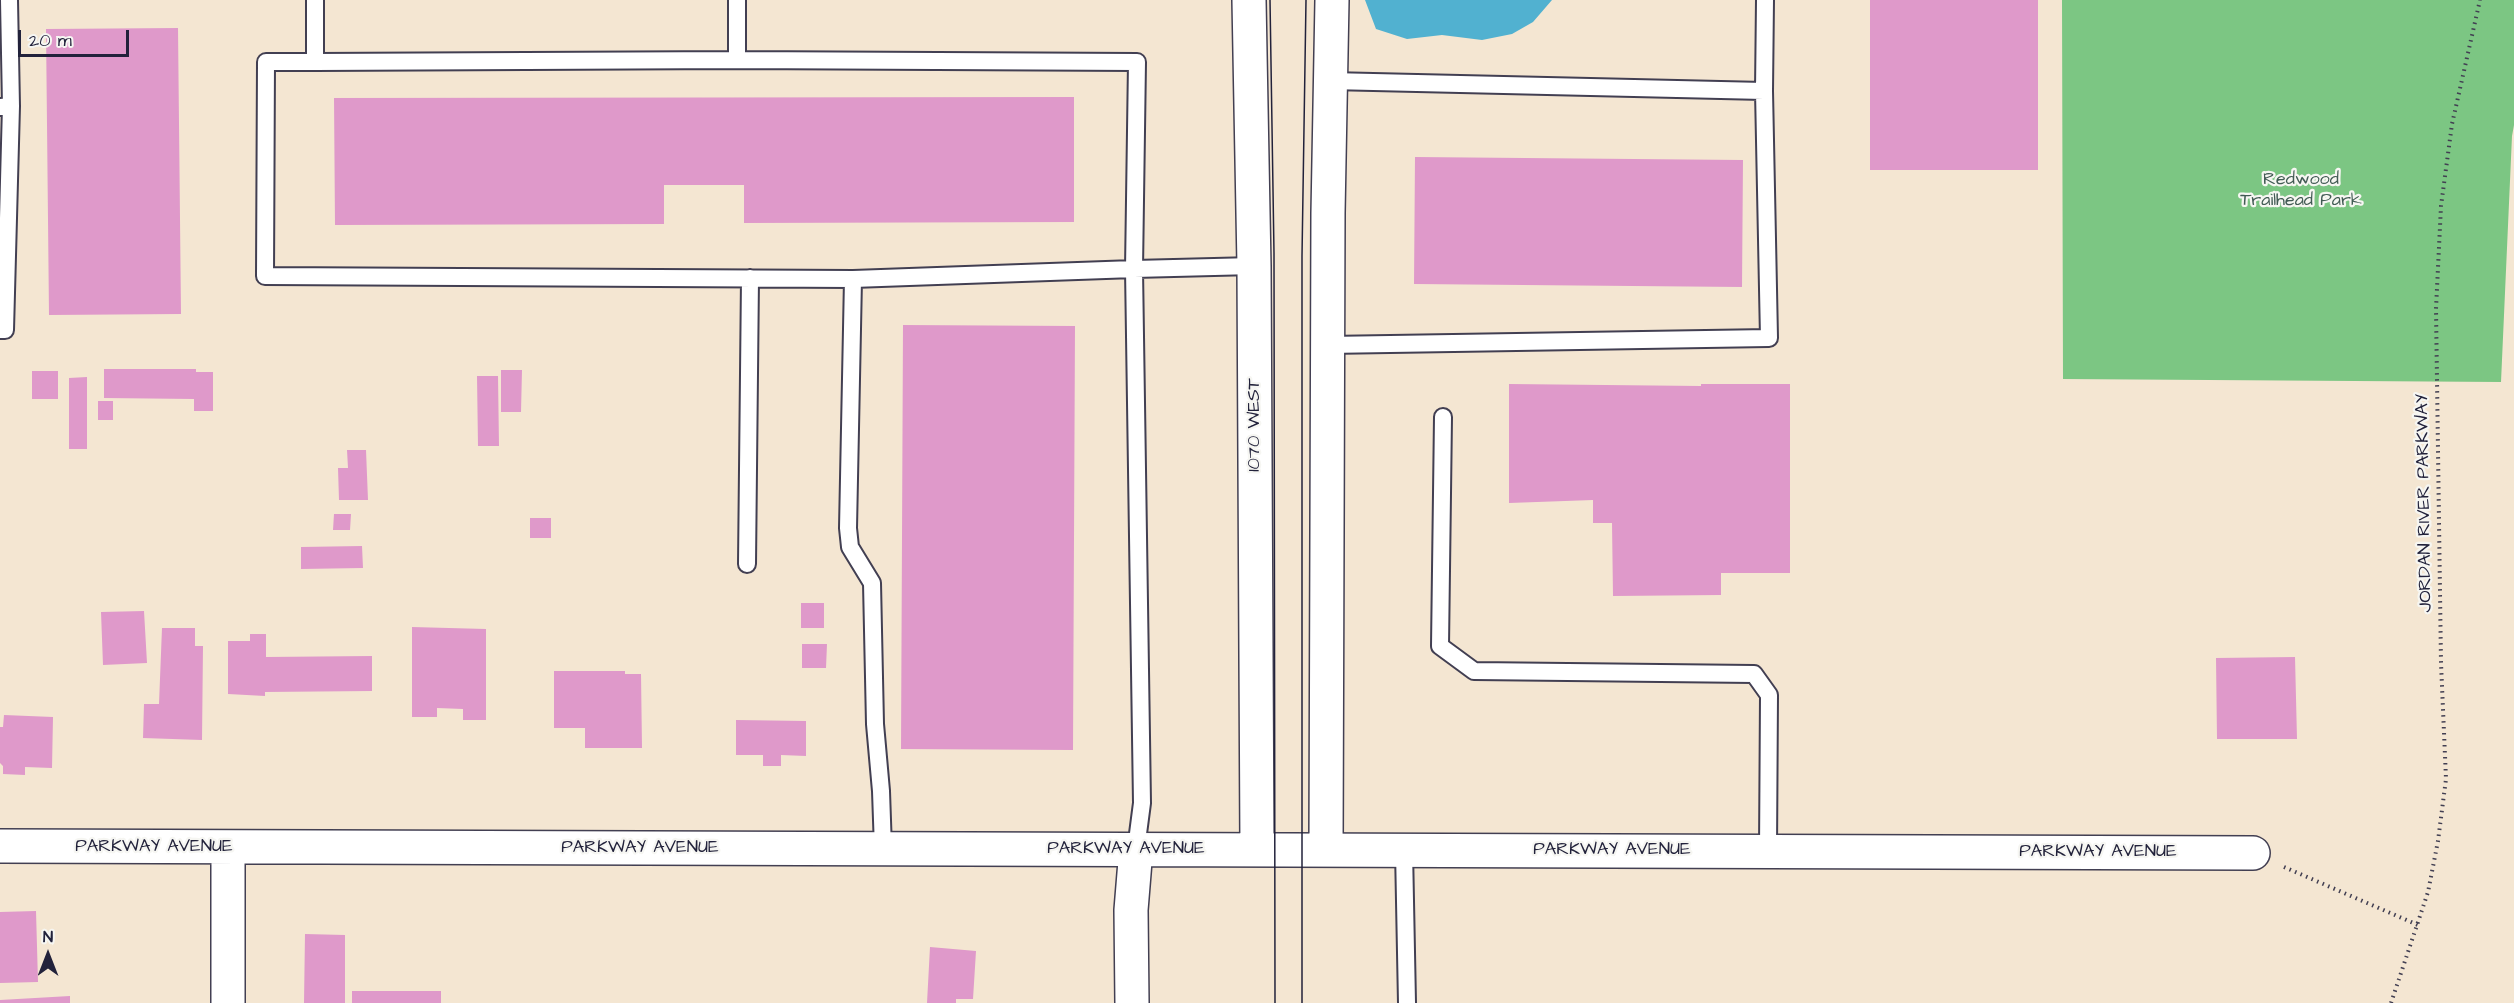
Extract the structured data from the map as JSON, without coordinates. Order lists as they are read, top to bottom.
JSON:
{
  "streets": {
    "street": ["1070 WEST", "PARKWAY AVENUE"],
    "path": ["JORDAN RIVER PARKWAY"]
  },
  "crossings": [
    ["1070 WEST", "PARKWAY AVENUE"]
  ],
  "parks": ["Redwood Trailhead Park"],
  "scale_bar": "20 m",
  "north": "top"
}
